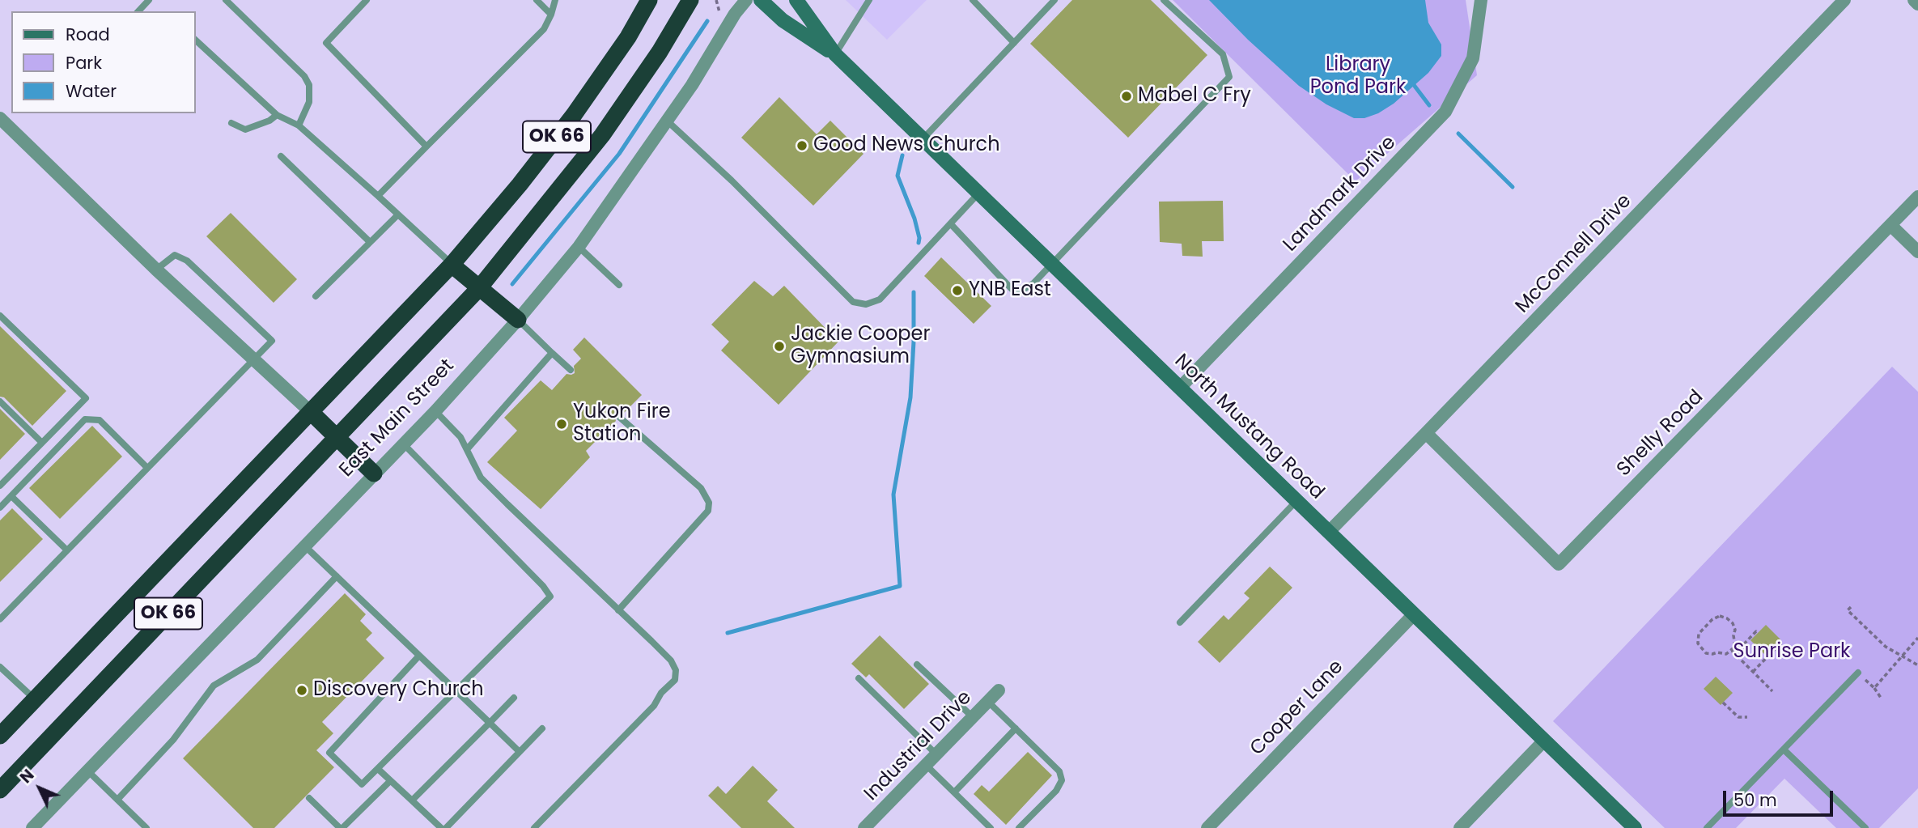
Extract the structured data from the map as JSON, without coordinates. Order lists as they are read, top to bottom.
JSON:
{
  "streets": {
    "highway": ["OK 66", "East Main Street"],
    "main road": ["North Mustang Road"],
    "street": [
      "Landmark Drive",
      "McConnell Drive",
      "Shelly Road",
      "Cooper Lane",
      "Industrial Drive"
    ]
  },
  "crossings": [
    ["Landmark Drive", "North Mustang Road"],
    ["McConnell Drive", "North Mustang Road"],
    ["McConnell Drive", "Shelly Road"],
    ["North Mustang Road", "Cooper Lane"]
  ],
  "parks": ["Library Pond Park", "Sunrise Park"],
  "places": [
    "Mabel C Fry",
    "Good News Church",
    "YNB East",
    "Jackie Cooper Gymnasium",
    "Yukon Fire Station",
    "Discovery Church"
  ],
  "legend": ["Road", "Park", "Water"],
  "scale_bar": "50 m",
  "north": "top left"
}
